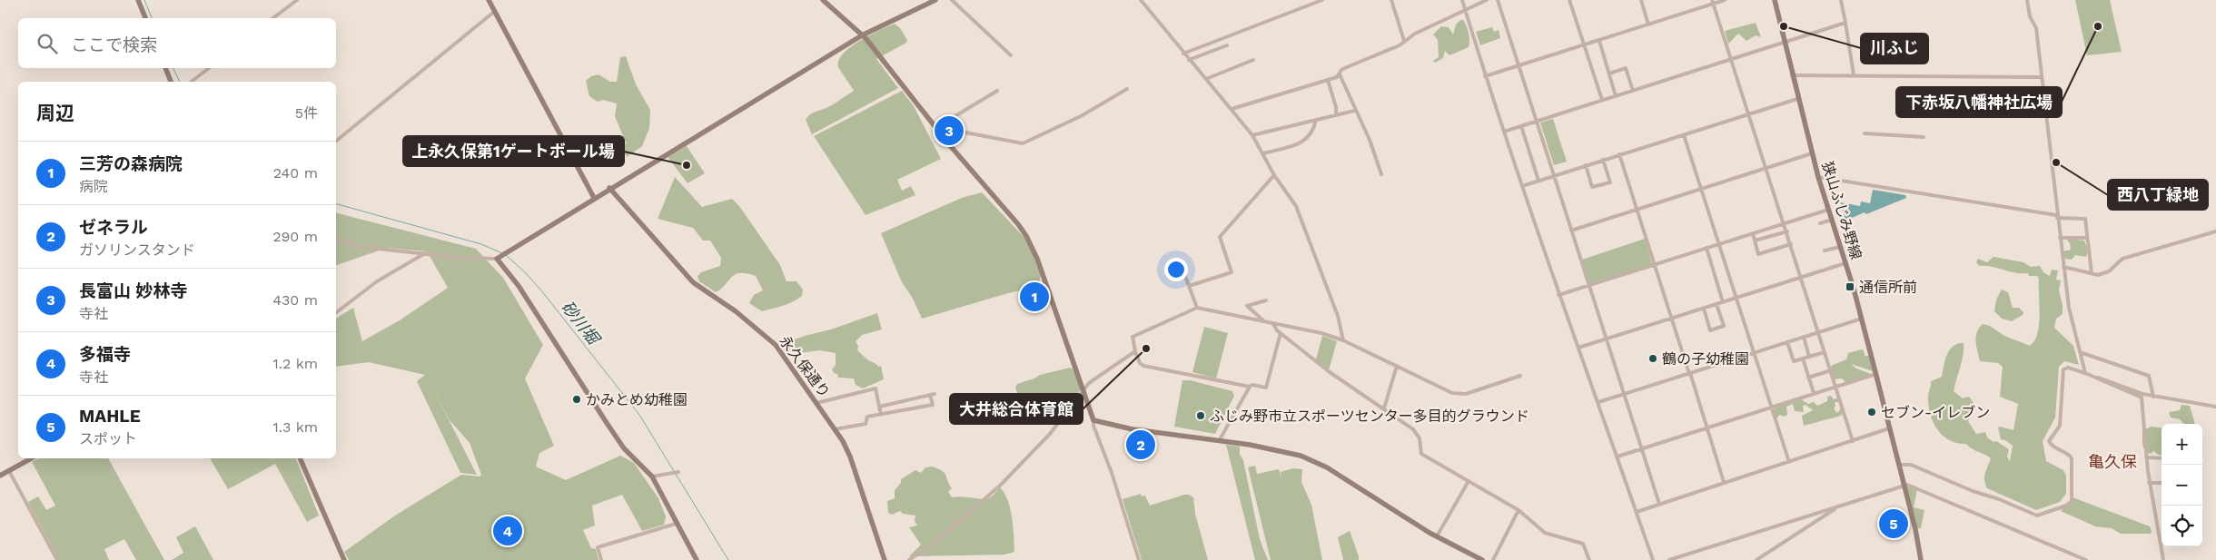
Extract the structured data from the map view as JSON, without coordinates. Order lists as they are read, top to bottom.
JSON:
{
  "streets": {
    "street": ["狭山ふじみ野線", "永久保通り"]
  },
  "districts": ["亀久保"],
  "water": ["砂川堀"],
  "places": {
    "other": [
      "川ふじ",
      "下赤坂八幡神社広場",
      "西八丁緑地",
      "上永久保第1ゲートボール場",
      "大井総合体育館",
      "鶴の子幼稚園",
      "かみとめ幼稚園",
      "セブン-イレブン",
      "ふじみ野市⽴スポーツセンター多⽬的グラウンド"
    ],
    "transit": ["通信所前"]
  },
  "page": {
    "search": "ここで検索",
    "heading": ["周辺", "5件"],
    "pins": [
      "3",
      "1",
      "2",
      "5",
      "4"
    ],
    "list": [
      {
        "mark": "1",
        "name": "三芳の森病院",
        "note": "病院",
        "value": "240 m"
      },
      {
        "mark": "2",
        "name": "ゼネラル",
        "note": "ガソリンスタンド",
        "value": "290 m"
      },
      {
        "mark": "3",
        "name": "長富山 妙林寺",
        "note": "寺社",
        "value": "430 m"
      },
      {
        "mark": "4",
        "name": "多福寺",
        "note": "寺社",
        "value": "1.2 km"
      },
      {
        "mark": "5",
        "name": "MAHLE",
        "note": "スポット",
        "value": "1.3 km"
      }
    ],
    "map_buttons": ["+", "−"]
  }
}
